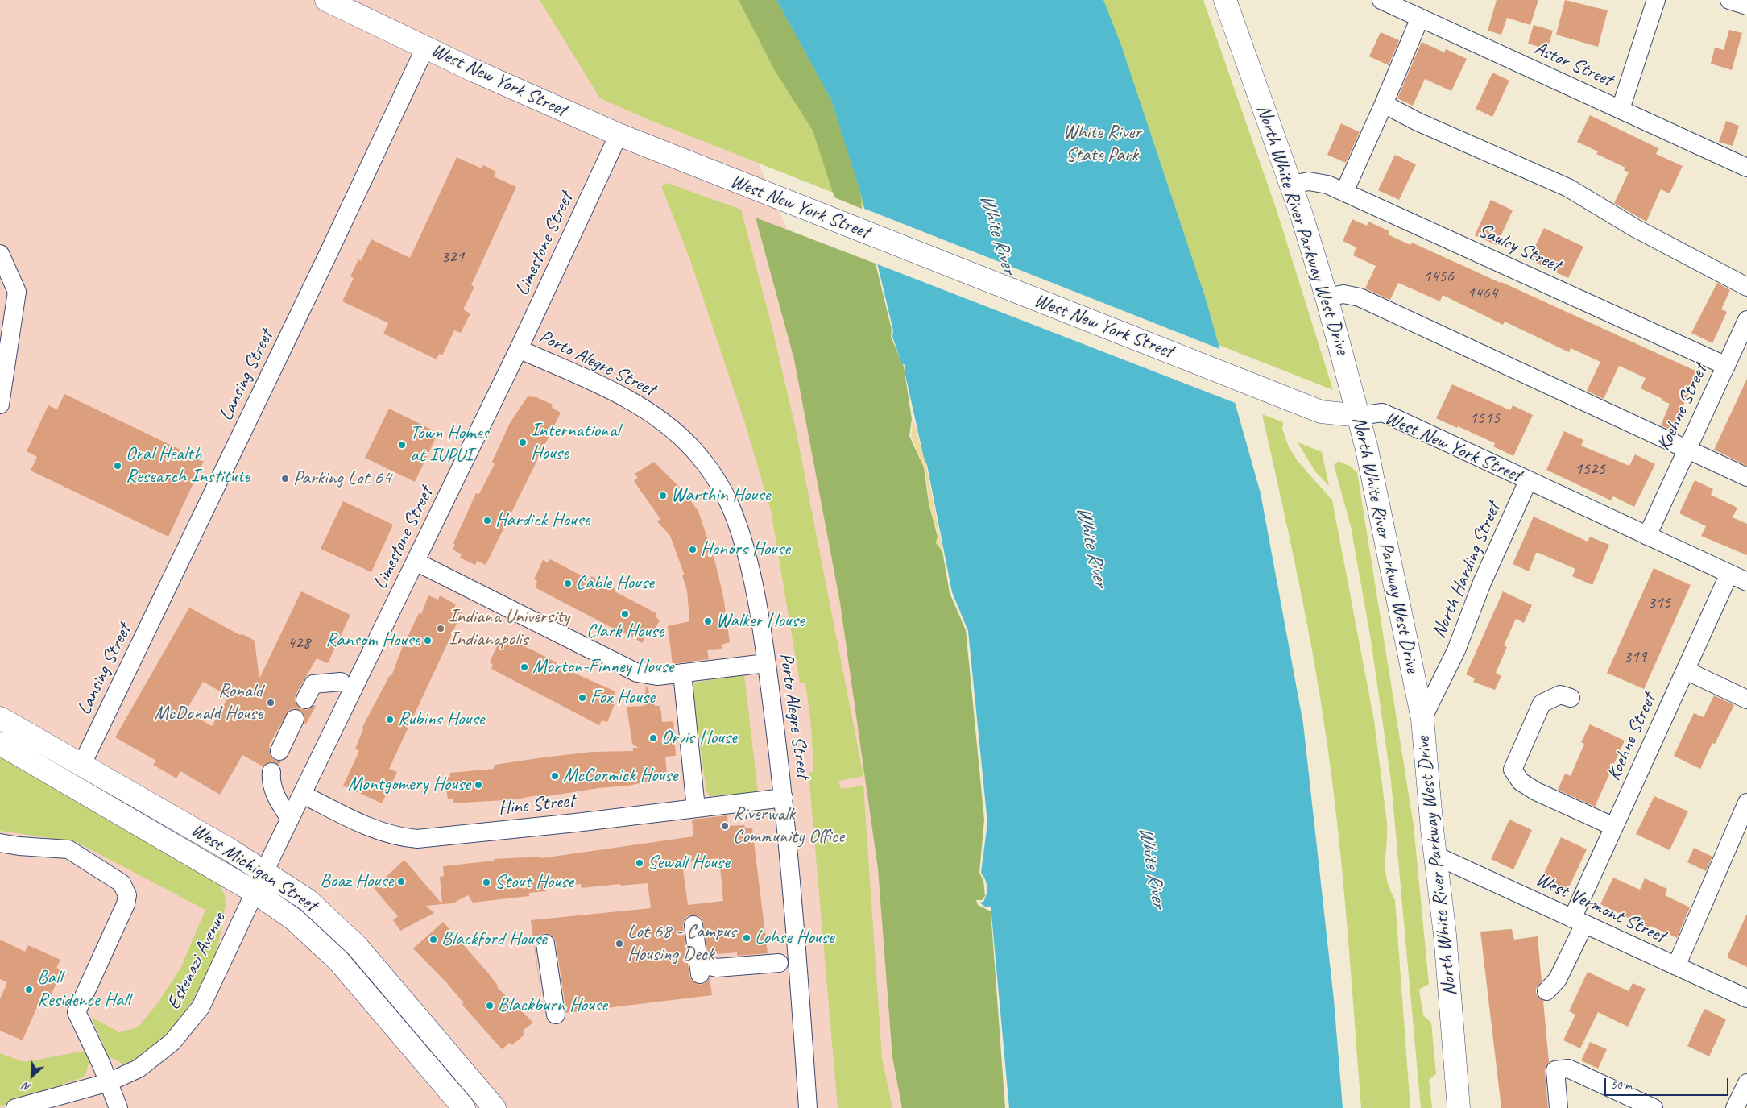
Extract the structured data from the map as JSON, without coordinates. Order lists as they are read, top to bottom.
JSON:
{
  "streets": {
    "main road": ["West New York Street", "North White River Parkway West Drive", "West Michigan Street"],
    "street": [
      "Astor Street",
      "Limestone Street",
      "Saulcy Street",
      "Porto Alegre Street",
      "Lansing Street",
      "Koehne Street",
      "North Harding Street",
      "Hine Street",
      "West Vermont Street",
      "Eskenazi Avenue"
    ]
  },
  "crossings": [
    ["West New York Street", "North White River Parkway West Drive"],
    ["West New York Street", "Limestone Street"],
    ["West New York Street", "Lansing Street"],
    ["West New York Street", "Koehne Street"],
    ["West New York Street", "North Harding Street"],
    ["North White River Parkway West Drive", "Saulcy Street"],
    ["North White River Parkway West Drive", "North Harding Street"],
    ["North White River Parkway West Drive", "West Vermont Street"],
    ["Limestone Street", "Porto Alegre Street"],
    ["Limestone Street", "Hine Street"],
    ["Limestone Street", "West Michigan Street"],
    ["Limestone Street", "Eskenazi Avenue"],
    ["Saulcy Street", "Koehne Street"],
    ["Porto Alegre Street", "Hine Street"],
    ["Lansing Street", "West Michigan Street"],
    ["Koehne Street", "West Vermont Street"],
    ["West Michigan Street", "Eskenazi Avenue"]
  ],
  "water": ["White River"],
  "parks": ["White River State Park"],
  "places": [
    "International House",
    "Town Homes at IUPUI",
    "Oral Health Research Institute",
    "Parking Lot 64",
    "Warthin House",
    "Hardick House",
    "Honors House",
    "Cable House",
    "Clark House",
    "Walker House",
    "Indiana University Indianapolis",
    "Ransom House",
    "Morton-Finney House",
    "Fox House",
    "Ronald McDonald House",
    "Rubins House",
    "Orvis House",
    "McCormick House",
    "Montgomery House",
    "Riverwalk Community Office",
    "Sewall House",
    "Boaz House",
    "Stout House",
    "Lohse House",
    "Blackford House",
    "Lot 68 - Campus Housing Deck",
    "Ball Residence Hall",
    "Blackburn House"
  ],
  "house_numbers": [
    "321",
    "1456",
    "1464",
    "1515",
    "1525",
    "315",
    "428",
    "319"
  ],
  "scale_bar": "50 m",
  "north": "bottom left"
}
